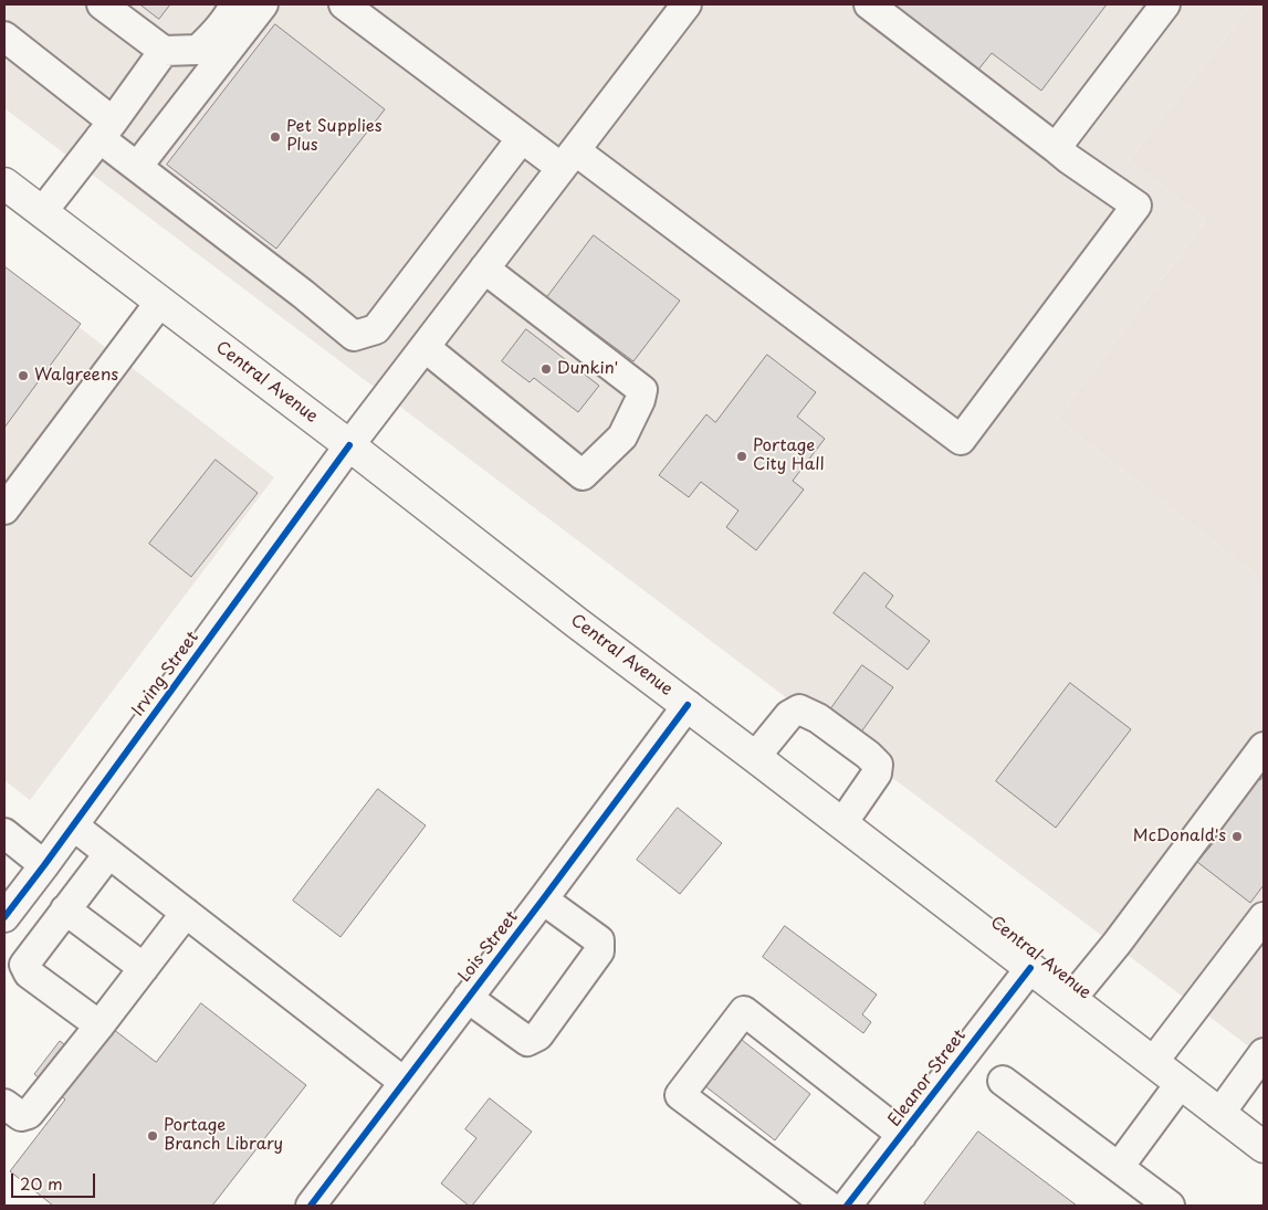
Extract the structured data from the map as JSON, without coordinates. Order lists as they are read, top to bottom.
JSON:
{
  "streets": {
    "main road": ["Central Avenue"],
    "street": ["Irving Street", "Lois Street", "Eleanor Street"]
  },
  "crossings": [
    ["Central Avenue", "Irving Street"],
    ["Central Avenue", "Lois Street"],
    ["Central Avenue", "Eleanor Street"]
  ],
  "places": [
    "Pet Supplies Plus",
    "Dunkin'",
    "Walgreens",
    "Portage City Hall",
    "McDonald's",
    "Portage Branch Library"
  ],
  "scale_bar": "20 m"
}
